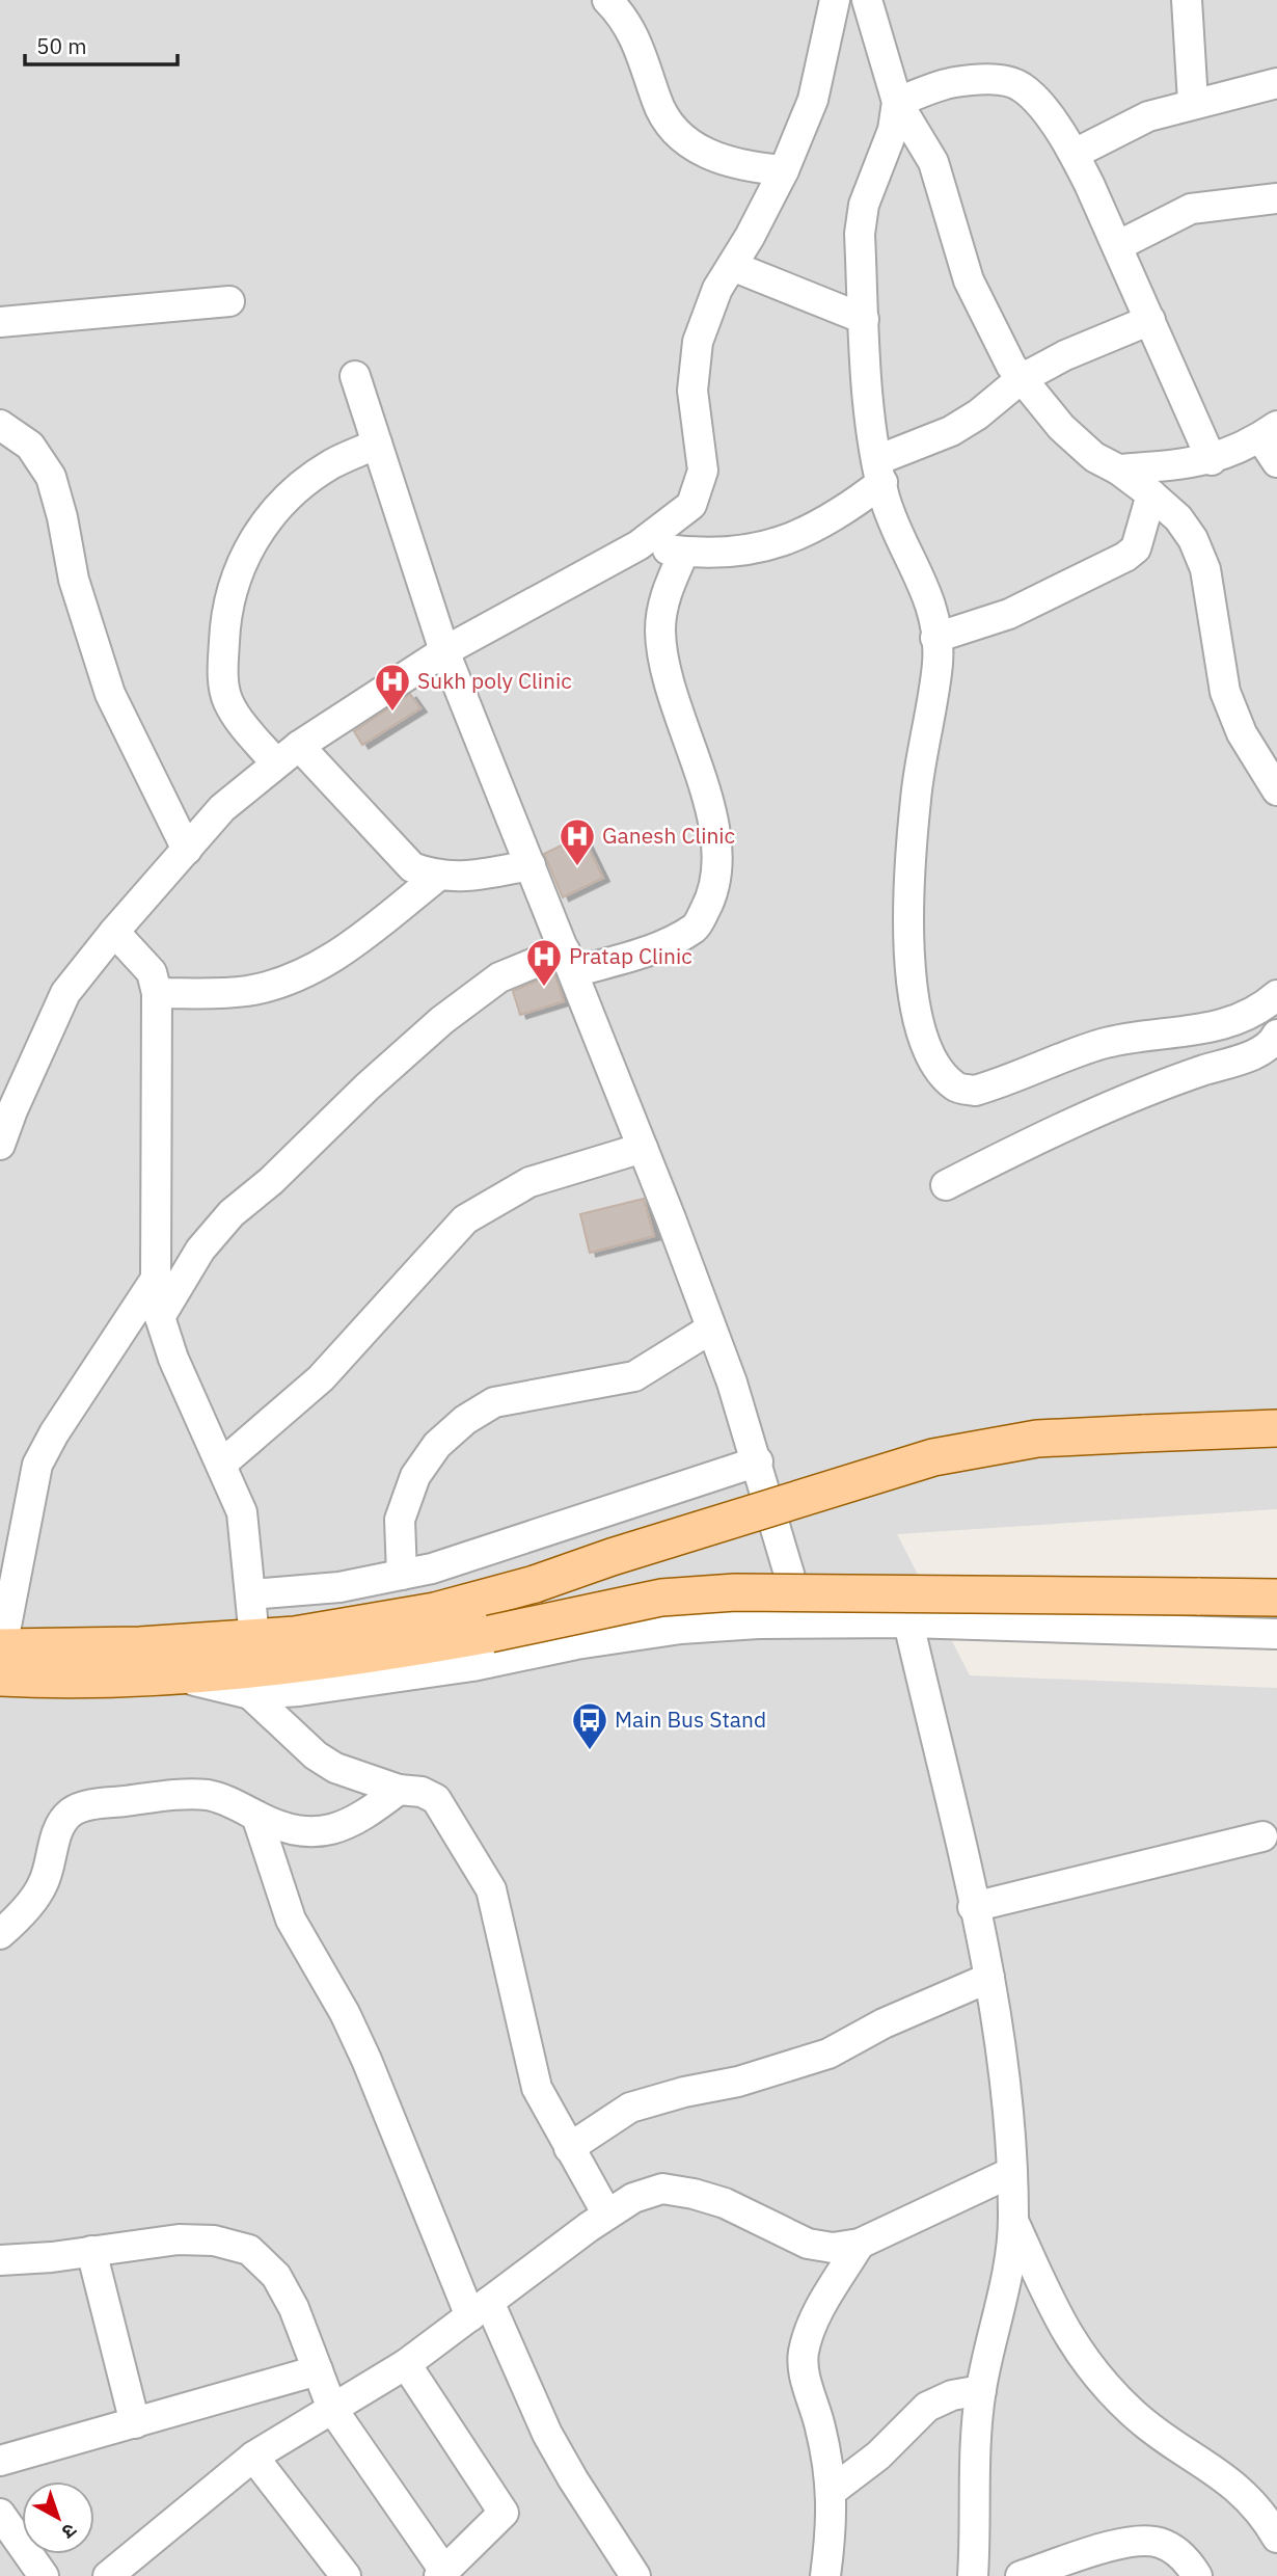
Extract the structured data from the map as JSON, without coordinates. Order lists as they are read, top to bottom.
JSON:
{
  "places": {
    "hospital": ["Sukh poly Clinic", "Ganesh Clinic", "Pratap Clinic"],
    "bus stop": ["Main Bus Stand"]
  },
  "scale_bar": "50 m",
  "north": "bottom right"
}
